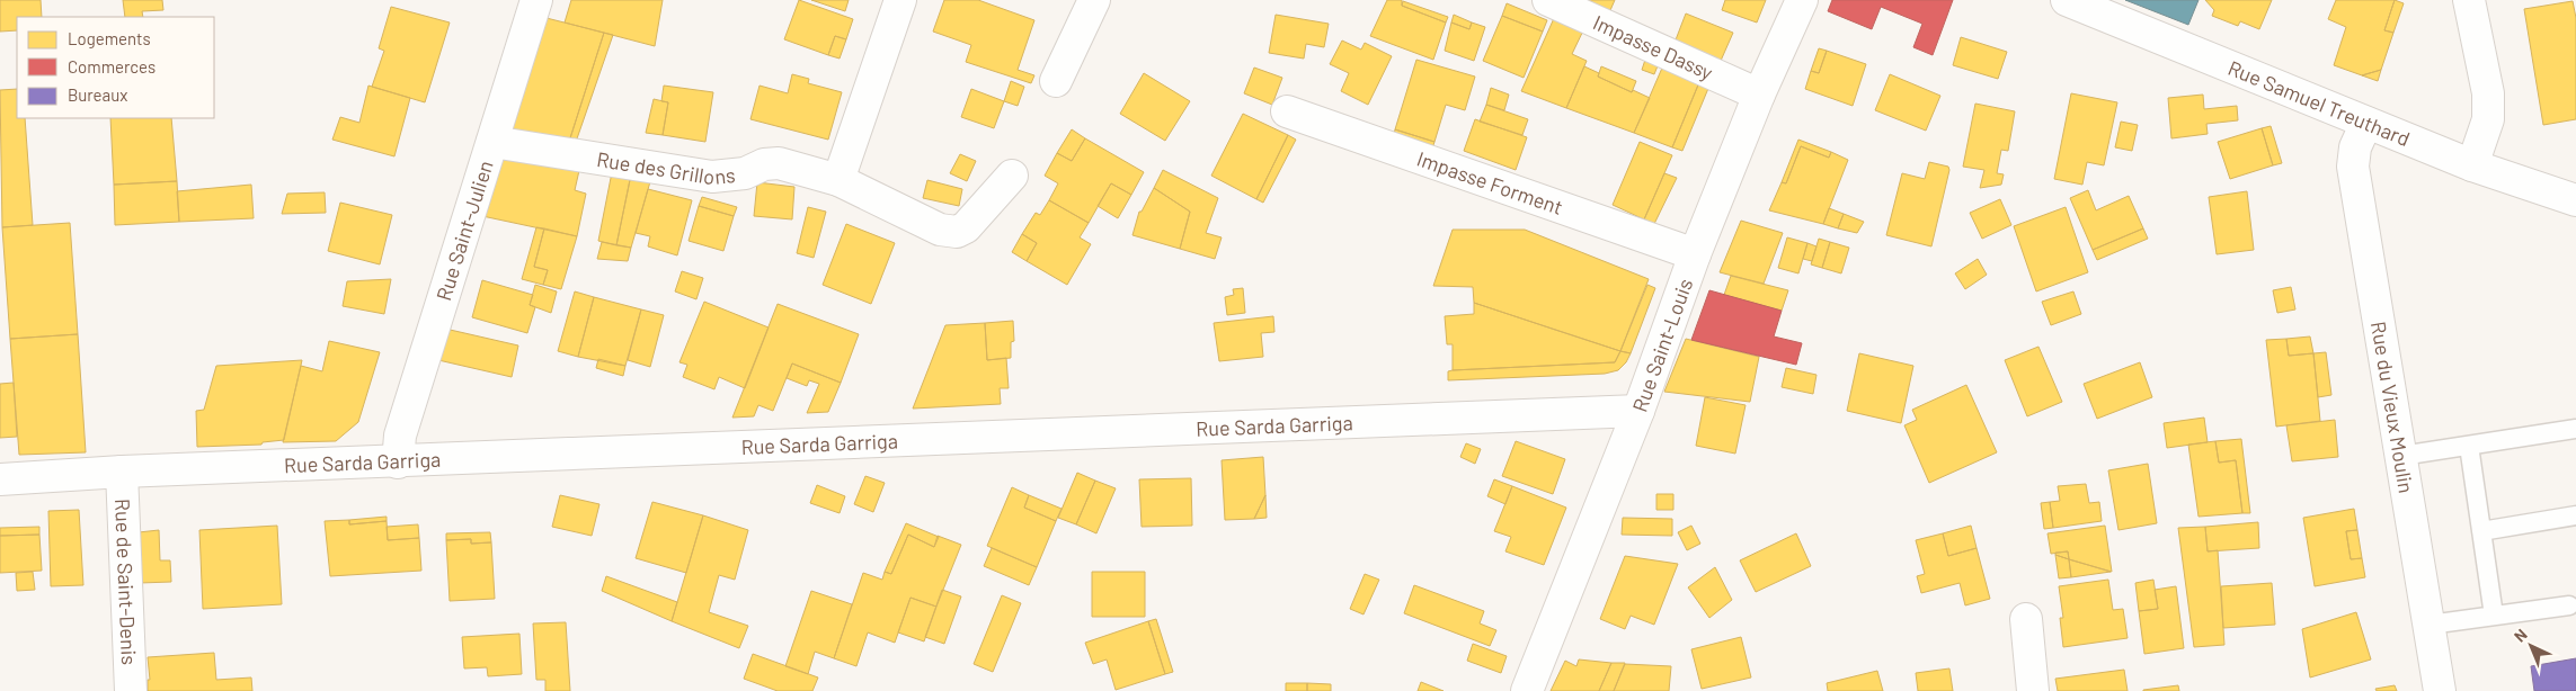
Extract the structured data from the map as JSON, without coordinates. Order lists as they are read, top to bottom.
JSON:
{
  "streets": {
    "street": [
      "Impasse Dassy",
      "Rue Samuel Treuthard",
      "Rue des Grillons",
      "Impasse Forment",
      "Rue Saint-Julien",
      "Rue Saint-Louis",
      "Rue du Vieux Moulin",
      "Rue Sarda Garriga",
      "Rue de Saint-Denis"
    ]
  },
  "crossings": [
    ["Impasse Dassy", "Rue Saint-Louis"],
    ["Rue Samuel Treuthard", "Rue du Vieux Moulin"],
    ["Rue des Grillons", "Rue Saint-Julien"],
    ["Impasse Forment", "Rue Saint-Louis"],
    ["Rue Saint-Julien", "Rue Sarda Garriga"],
    ["Rue Saint-Louis", "Rue Sarda Garriga"],
    ["Rue Sarda Garriga", "Rue de Saint-Denis"]
  ],
  "legend": ["Logements", "Commerces", "Bureaux"],
  "north": "top left"
}
